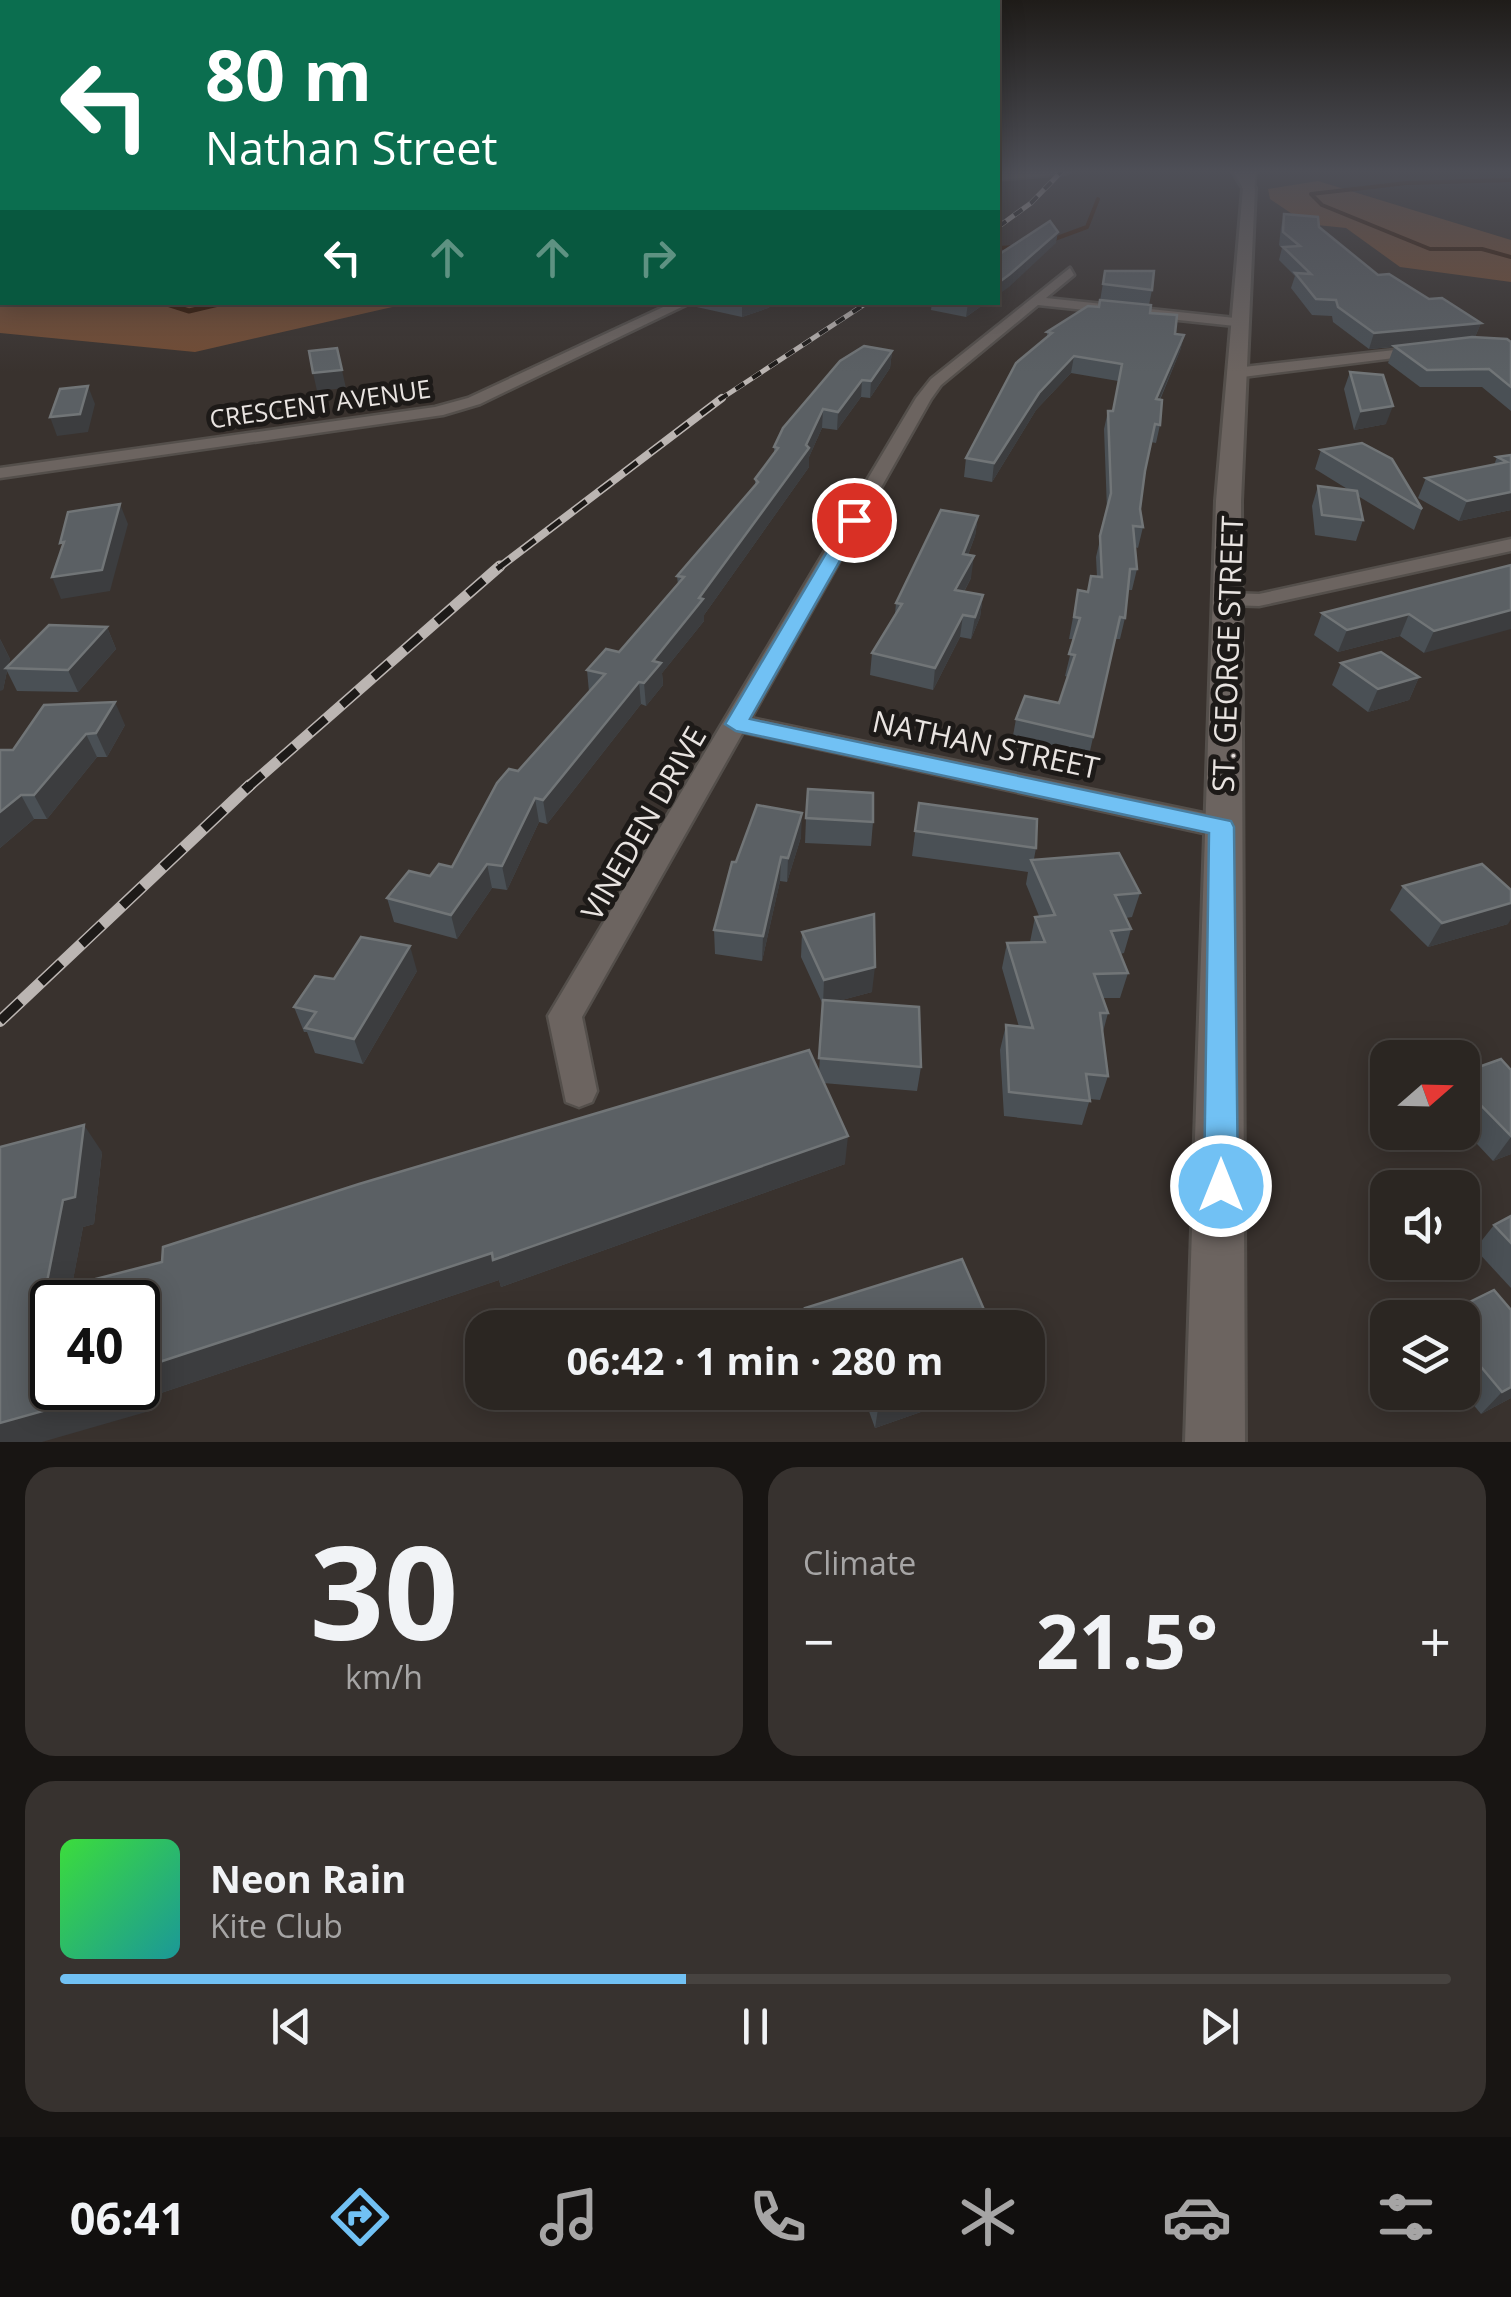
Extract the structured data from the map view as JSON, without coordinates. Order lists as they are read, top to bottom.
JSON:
{
  "streets": {
    "street": [
      "CRESCENT AVENUE",
      "ST. GEORGE STREET",
      "NATHAN STREET",
      "VINEDEN DRIVE"
    ]
  },
  "crossings": [
    ["ST. GEORGE STREET", "NATHAN STREET"],
    ["NATHAN STREET", "VINEDEN DRIVE"]
  ],
  "north": "right",
  "page": {
    "turn": ["80 m", "Nathan Street"],
    "limit": "40",
    "trip": "06:42 · 1 min · 280 m",
    "tile": [
      ["30", "km/h"],
      "Climate"
    ],
    "heat": ["−", "21.5°", "+"],
    "song": ["Neon Rain", "Kite Club"],
    "tabs": "06:41"
  }
}
